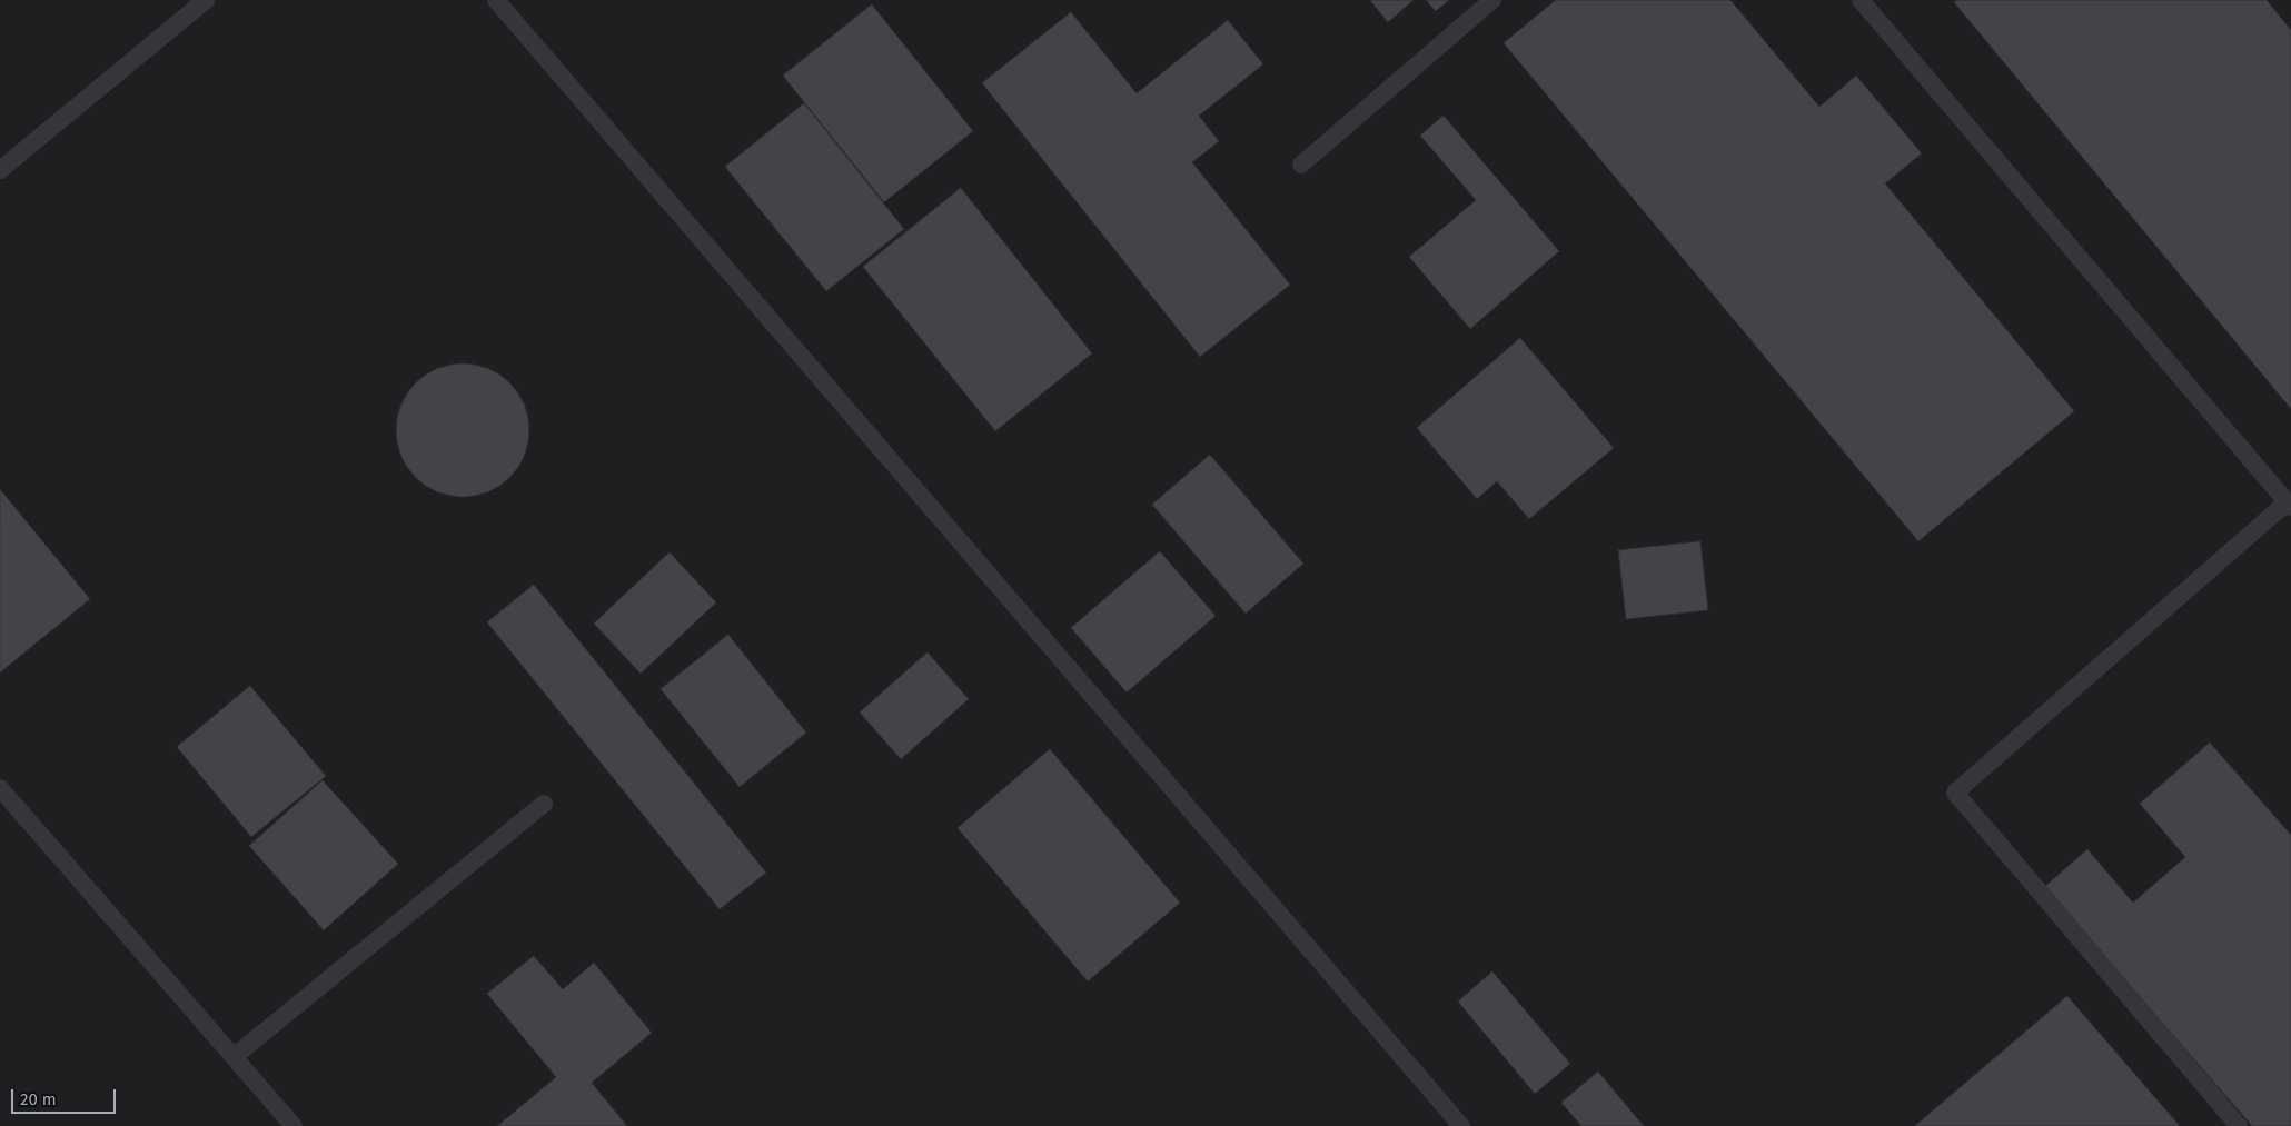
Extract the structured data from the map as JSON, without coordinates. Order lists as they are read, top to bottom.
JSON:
{
  "scale_bar": "20 m"
}
